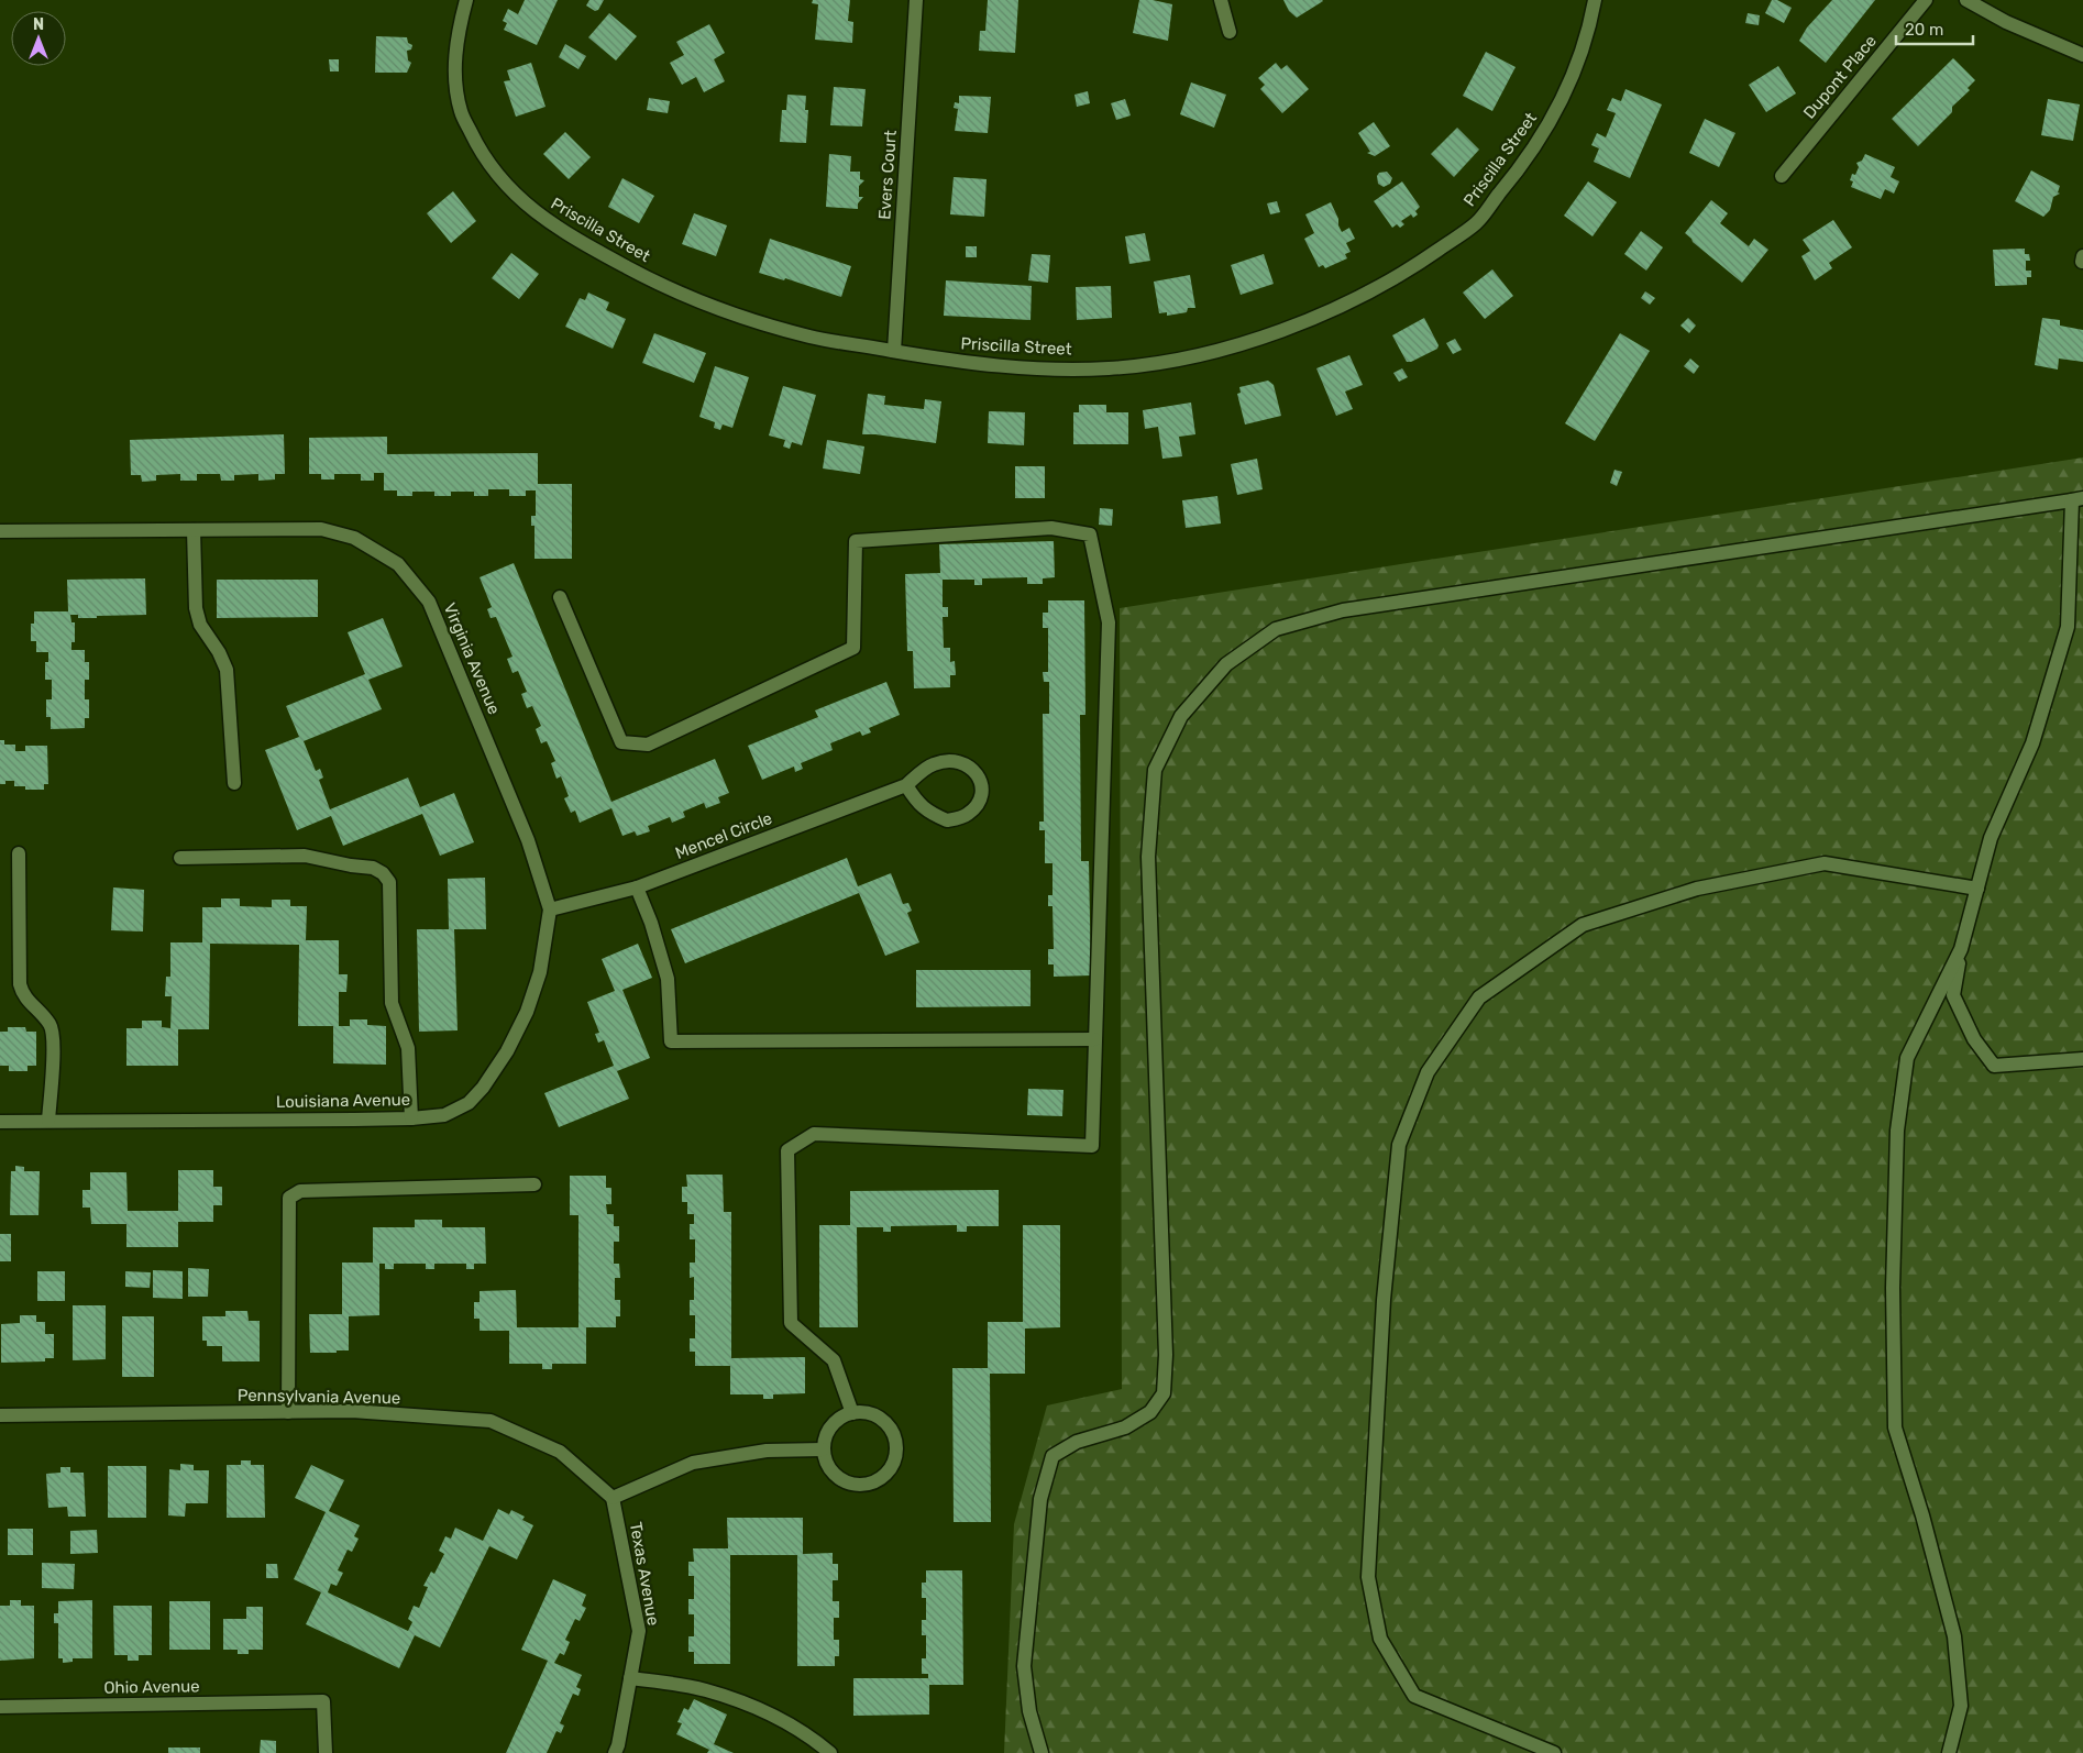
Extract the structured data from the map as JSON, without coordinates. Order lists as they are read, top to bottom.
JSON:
{
  "streets": {
    "street": [
      "Dupont Place",
      "Priscilla Street",
      "Evers Court",
      "Virginia Avenue",
      "Mencel Circle",
      "Louisiana Avenue",
      "Pennsylvania Avenue",
      "Texas Avenue",
      "Ohio Avenue"
    ]
  },
  "crossings": [
    ["Priscilla Street", "Evers Court"],
    ["Virginia Avenue", "Mencel Circle"],
    ["Virginia Avenue", "Louisiana Avenue"],
    ["Mencel Circle", "Louisiana Avenue"],
    ["Pennsylvania Avenue", "Texas Avenue"]
  ],
  "scale_bar": "20 m",
  "north": "top"
}
